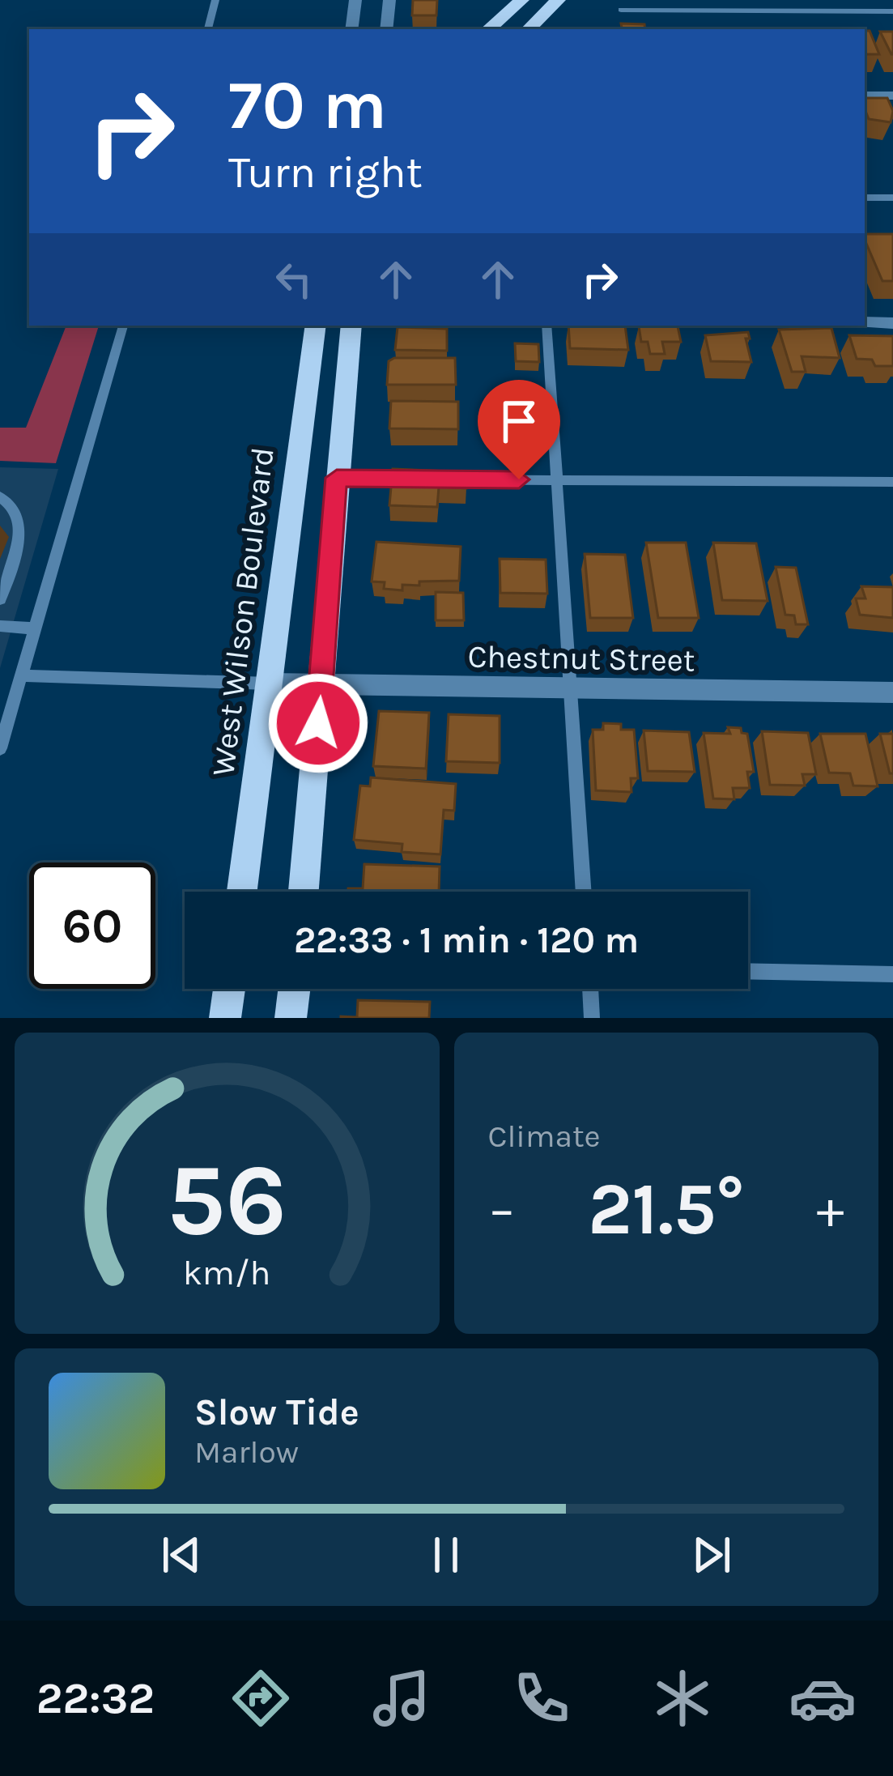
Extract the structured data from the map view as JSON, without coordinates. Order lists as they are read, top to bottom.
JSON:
{
  "streets": {
    "main road": ["West Wilson Boulevard"],
    "street": ["Chestnut Street"]
  },
  "crossings": [
    ["West Wilson Boulevard", "Chestnut Street"]
  ],
  "page": {
    "turn": ["70 m", "Turn right"],
    "limit": "60",
    "trip": "22:33 · 1 min · 120 m",
    "tile": "Climate",
    "heat": ["−", "21.5°", "+"],
    "song": ["Slow Tide", "Marlow"],
    "tabs": "22:32",
    "gauge": ["56", "km/h"]
  }
}
